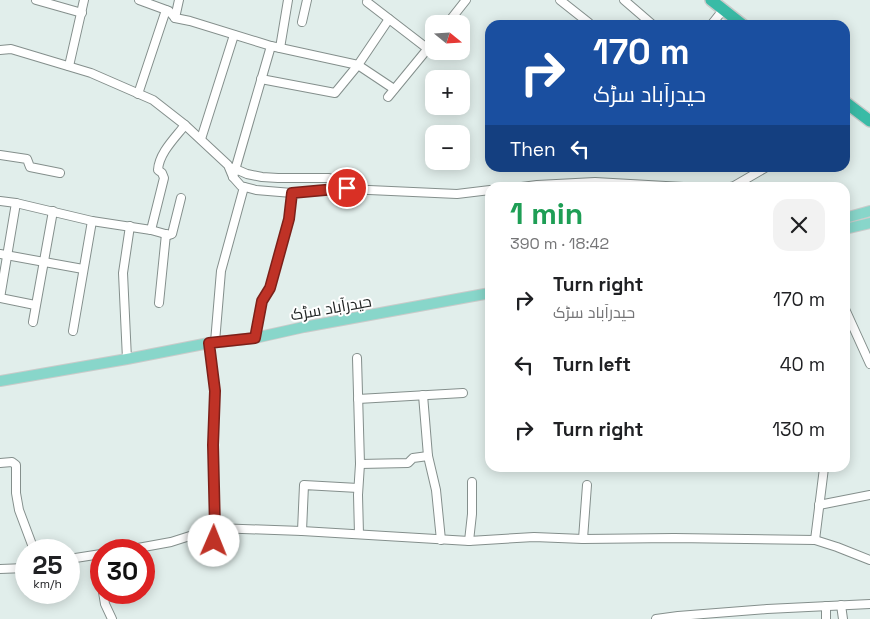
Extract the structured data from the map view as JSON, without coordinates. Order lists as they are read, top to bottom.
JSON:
{
  "streets": {
    "main road": ["حیدرآباد سڑک"]
  },
  "north": "right",
  "page": {
    "map_buttons": ["+", "−"],
    "turn": ["170 m", "حیدرآباد سڑک"],
    "then": "Then",
    "heading": ["1 min", "390 m · 18:42"],
    "list": [
      {
        "name": "Turn right",
        "note": "حیدرآباد سڑک",
        "value": "170 m"
      },
      {
        "name": "Turn left",
        "value": "40 m"
      },
      {
        "name": "Turn right",
        "value": "130 m"
      }
    ],
    "speed": "25 km/h",
    "limit": "30"
  }
}
